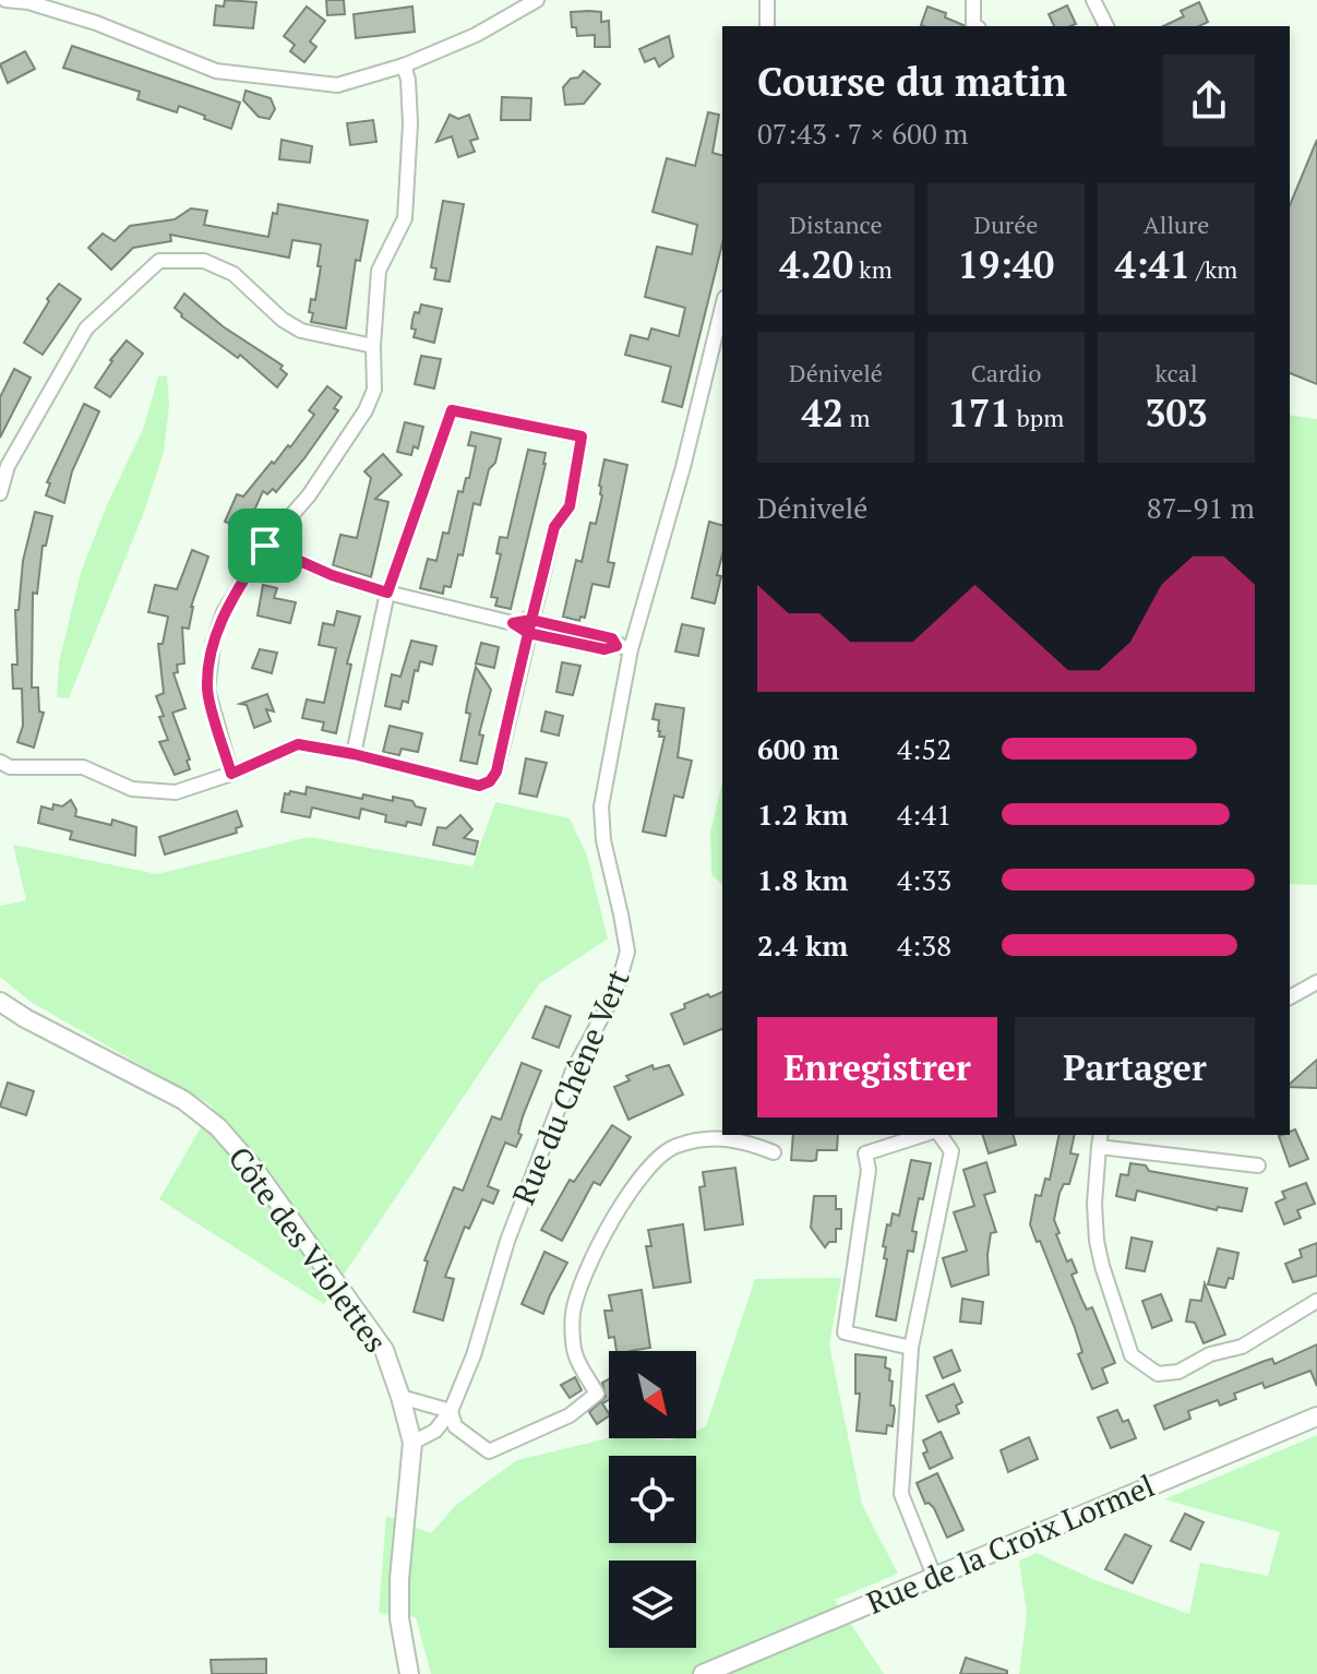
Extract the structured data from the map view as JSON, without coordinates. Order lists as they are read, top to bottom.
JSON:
{
  "streets": {
    "street": ["Rue du Chêne Vert", "Côte des Violettes", "Rue de la Croix Lormel"]
  },
  "crossings": [
    ["Rue du Chêne Vert", "Côte des Violettes"]
  ],
  "north": "bottom right",
  "page": {
    "heading": ["Course du matin", "07:43 · 7 × 600 m"],
    "stats": [
      ["Distance", "4.20 km"],
      ["Durée", "19:40"],
      ["Allure", "4:41 /km"],
      ["Dénivelé", "42 m"],
      ["Cardio", "171 bpm"],
      ["kcal", "303"]
    ],
    "chart": ["Dénivelé", "87–91 m"],
    "list": [
      {
        "name": "600 m",
        "note": "4:52"
      },
      {
        "name": "1.2 km",
        "note": "4:41"
      },
      {
        "name": "1.8 km",
        "note": "4:33"
      },
      {
        "name": "2.4 km",
        "note": "4:38"
      }
    ],
    "buttons": ["Enregistrer", "Partager"]
  }
}
